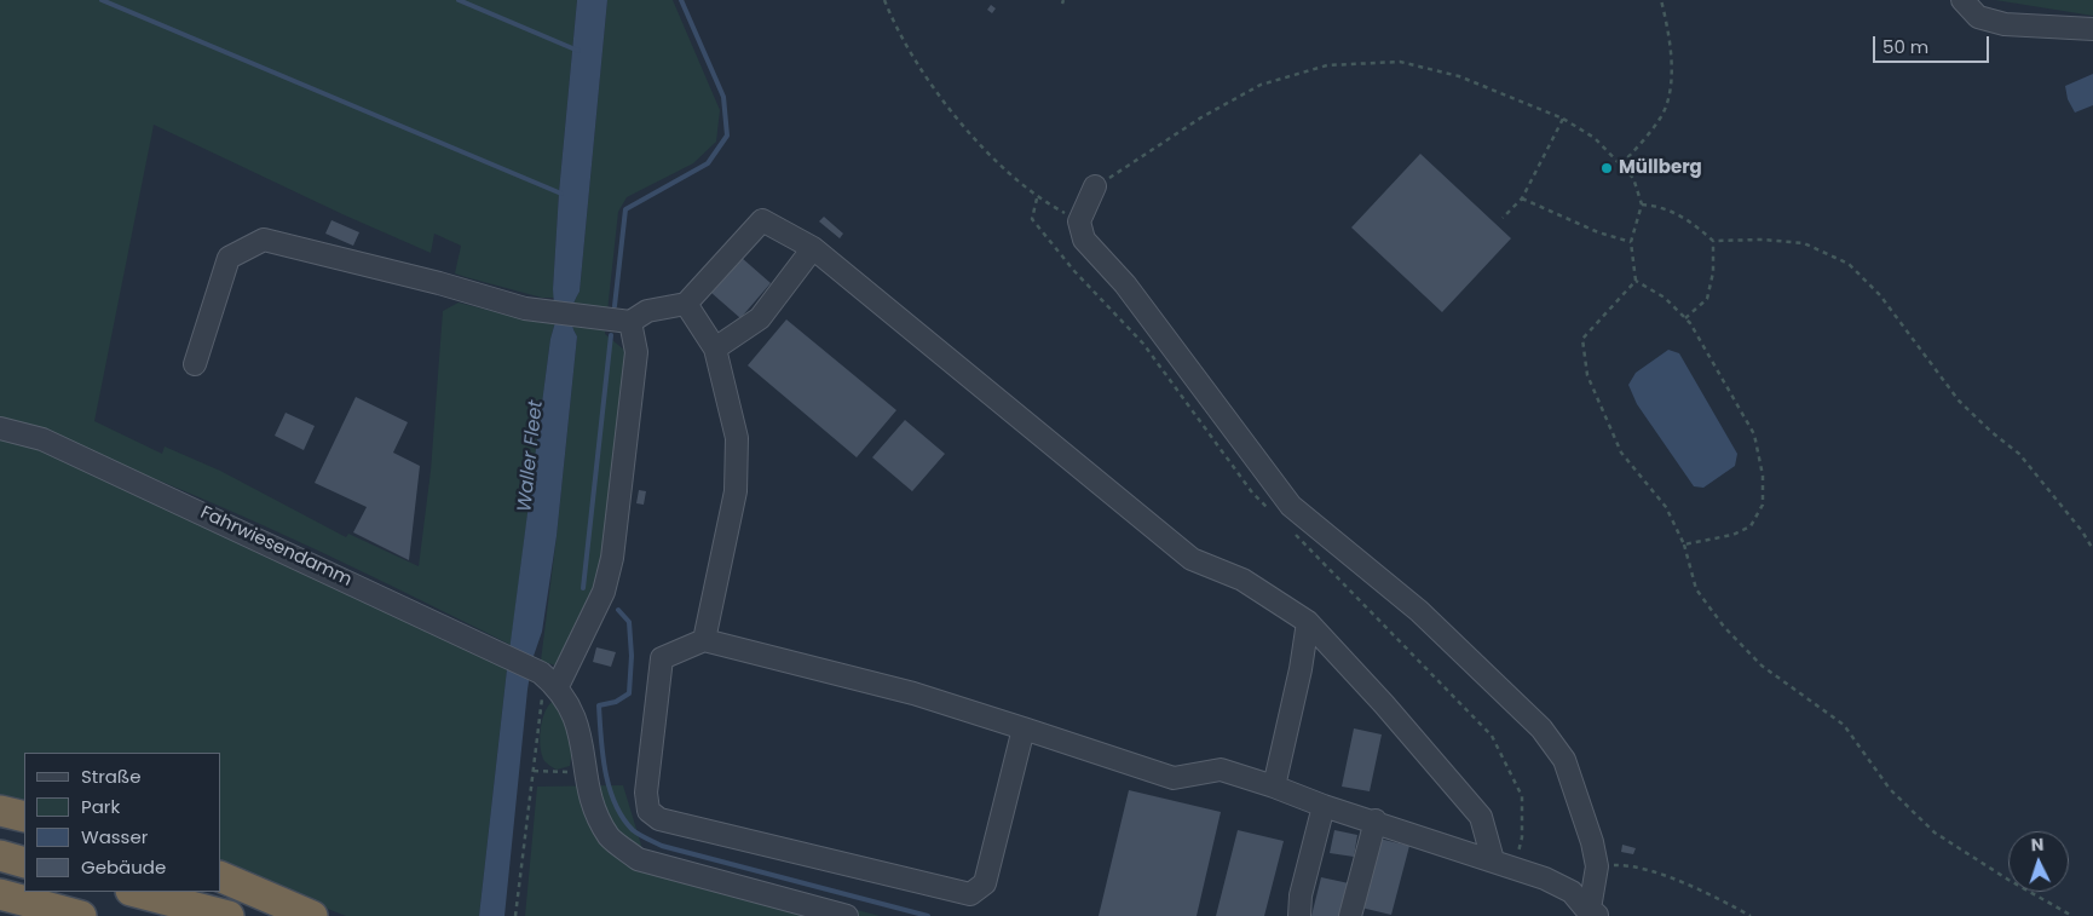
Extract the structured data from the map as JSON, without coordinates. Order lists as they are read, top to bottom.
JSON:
{
  "streets": {
    "street": ["Fahrwiesendamm"]
  },
  "water": ["Waller Fleet"],
  "places": ["Müllberg"],
  "legend": [
    "Straße",
    "Park",
    "Wasser",
    "Gebäude"
  ],
  "scale_bar": "50 m",
  "north": "top"
}
